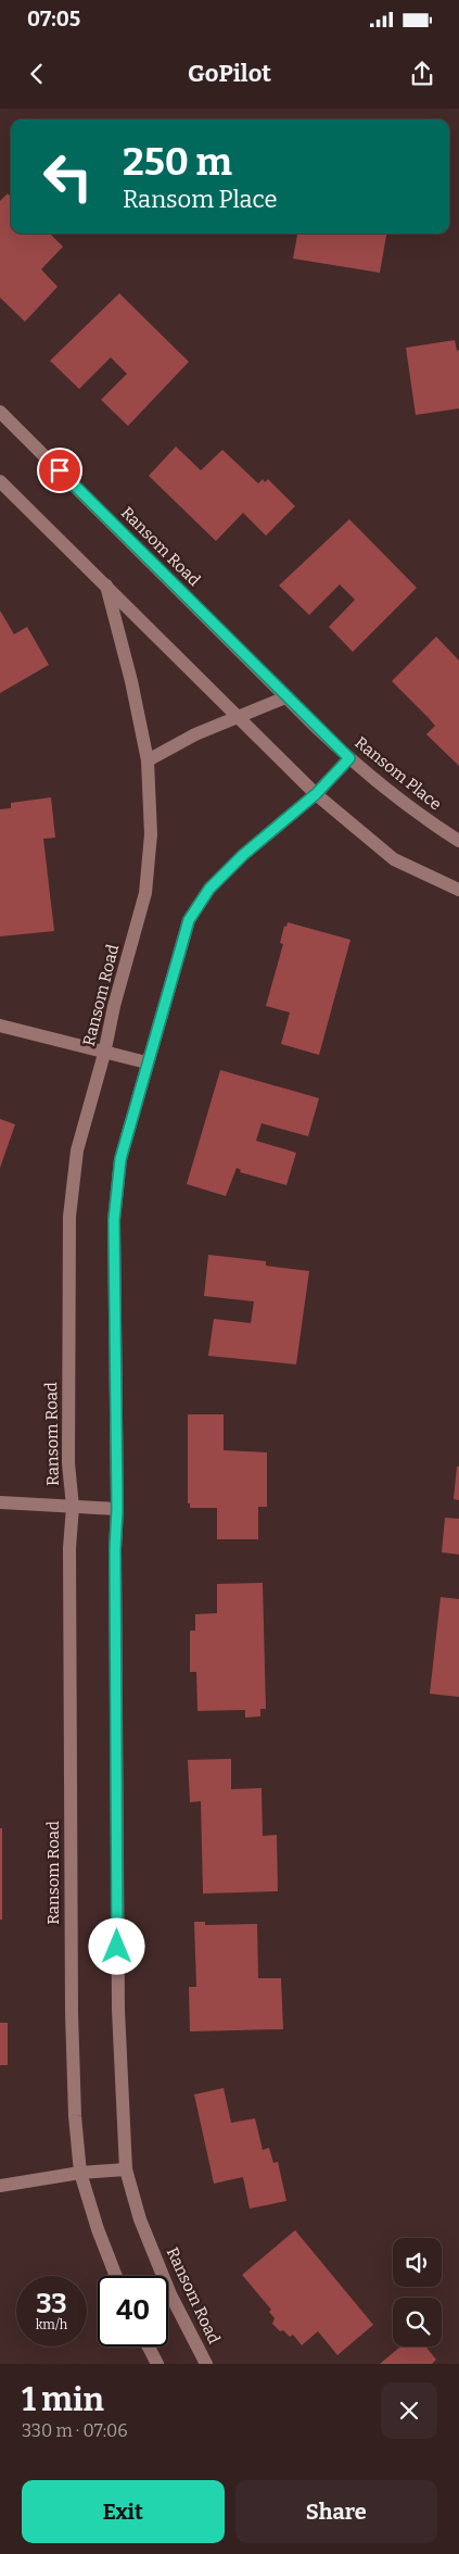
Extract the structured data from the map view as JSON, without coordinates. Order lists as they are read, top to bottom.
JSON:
{
  "streets": {
    "street": ["Ransom Road", "Ransom Place"]
  },
  "crossings": [
    ["Ransom Road", "Ransom Place"]
  ],
  "page": {
    "status": "07:05",
    "header": "GoPilot",
    "turn": ["250 m", "Ransom Place"],
    "speed": "33 km/h",
    "limit": "40",
    "heading": ["1 min", "330 m · 07:06"],
    "buttons": ["Exit", "Share"]
  }
}
